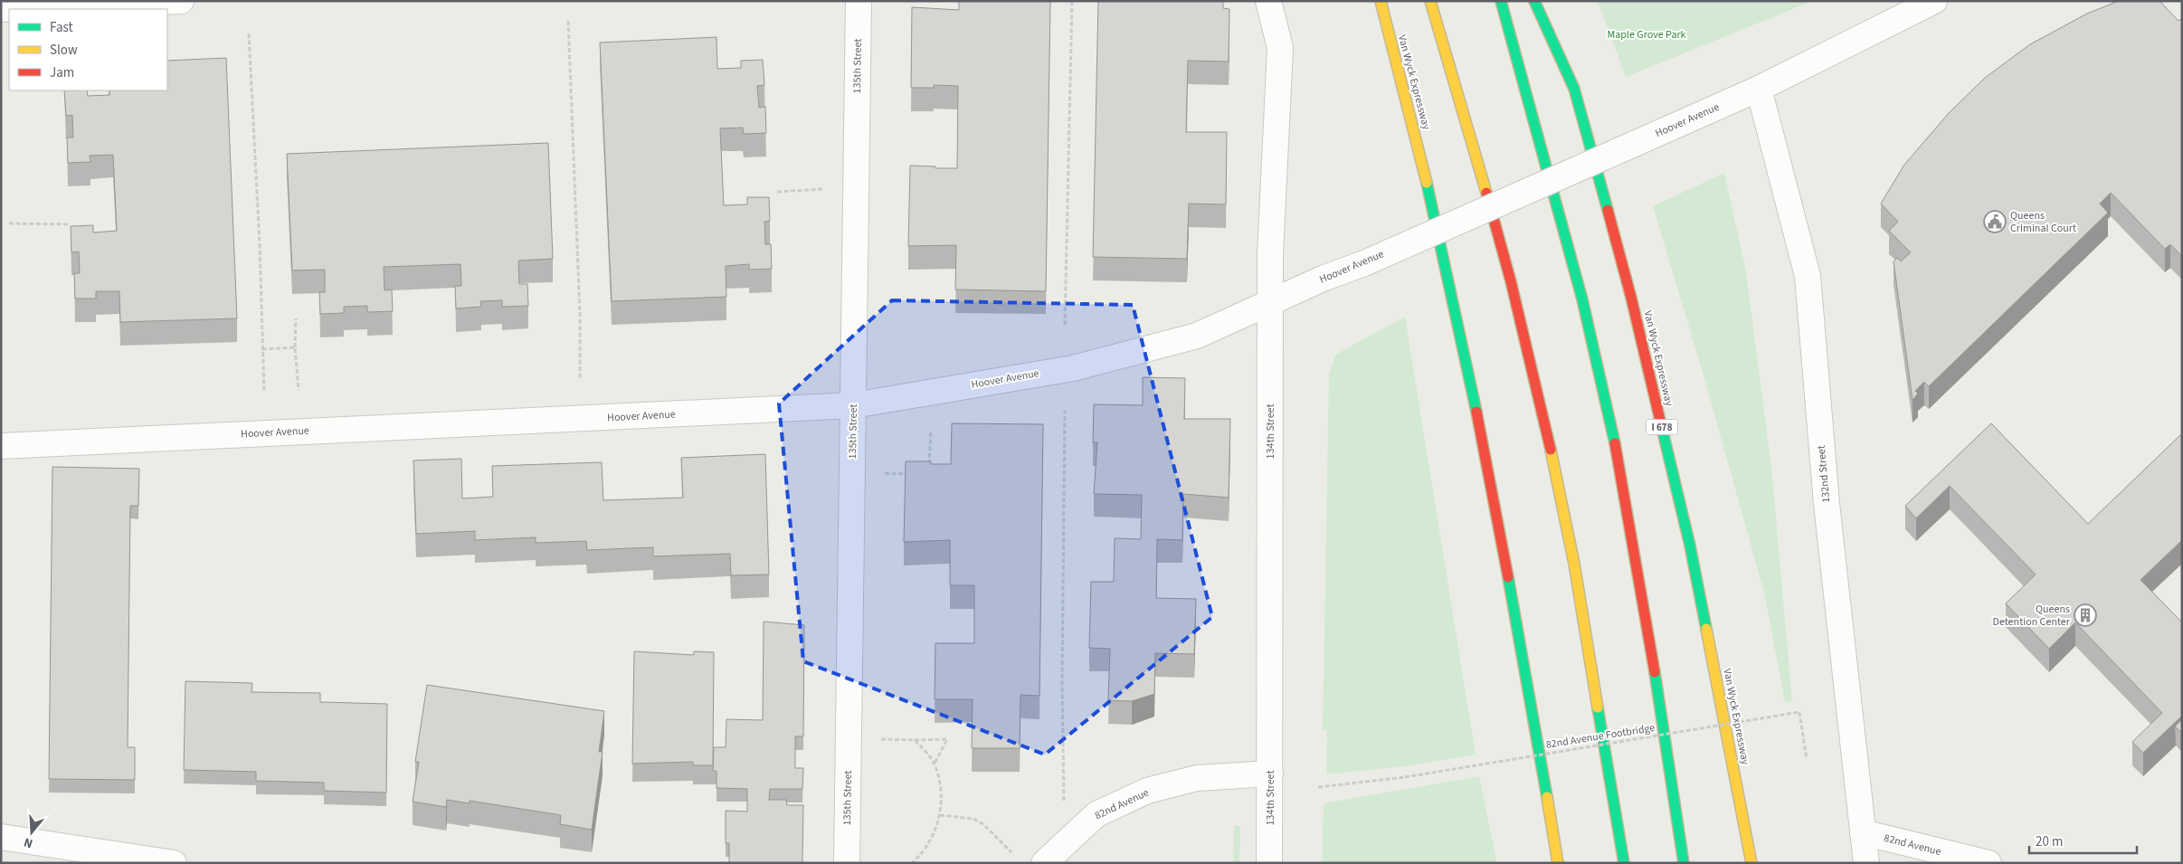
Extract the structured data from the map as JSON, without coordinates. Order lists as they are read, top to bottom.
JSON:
{
  "streets": {
    "highway": ["Van Wyck Expressway", "I 678"],
    "street": [
      "135th Street",
      "Hoover Avenue",
      "134th Street",
      "132nd Street",
      "82nd Avenue"
    ],
    "path": ["82nd Avenue Footbridge"]
  },
  "crossings": [
    ["135th Street", "Hoover Avenue"],
    ["Hoover Avenue", "134th Street"],
    ["Hoover Avenue", "132nd Street"],
    ["134th Street", "82nd Avenue"],
    ["132nd Street", "82nd Avenue"]
  ],
  "parks": ["Maple Grove Park"],
  "places": {
    "public building": ["Queens Criminal Court"],
    "building": ["Queens Detention Center"]
  },
  "legend": ["Fast", "Slow", "Jam"],
  "scale_bar": "20 m",
  "north": "bottom"
}
